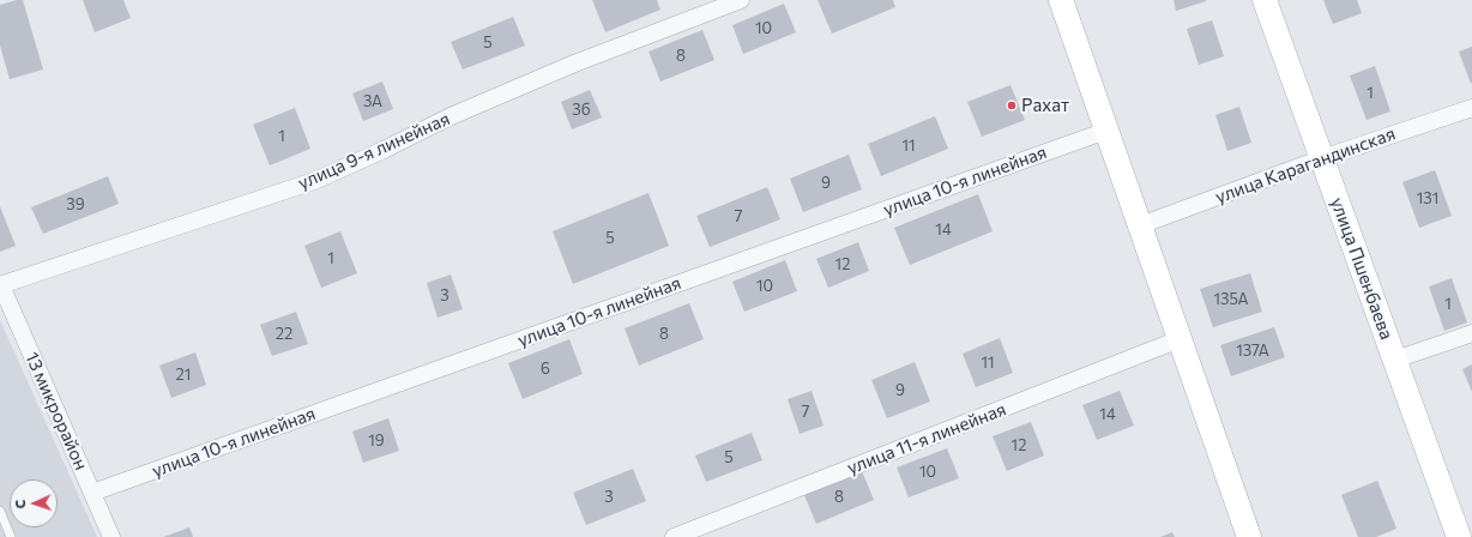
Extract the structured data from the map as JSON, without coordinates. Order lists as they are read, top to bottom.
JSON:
{
  "streets": {
    "street": [
      "улица 9-я линейная",
      "улица Карагандинская",
      "улица 10-я линейная",
      "улица Пшенбаева",
      "13 микрорайон",
      "улица 11-я линейная"
    ]
  },
  "crossings": [
    ["улица 9-я линейная", "13 микрорайон"],
    ["улица Карагандинская", "улица Пшенбаева"],
    ["улица 10-я линейная", "13 микрорайон"]
  ],
  "places": ["Рахат"],
  "house_numbers": [
    "10",
    "5",
    "8",
    "1",
    "3А",
    "3б",
    "1",
    "11",
    "9",
    "131",
    "39",
    "7",
    "14",
    "5",
    "1",
    "12",
    "10",
    "3",
    "135А",
    "1",
    "22",
    "8",
    "137А",
    "11",
    "6",
    "21",
    "9",
    "7",
    "14",
    "19",
    "12",
    "5",
    "10",
    "3",
    "8"
  ],
  "north": "left"
}
